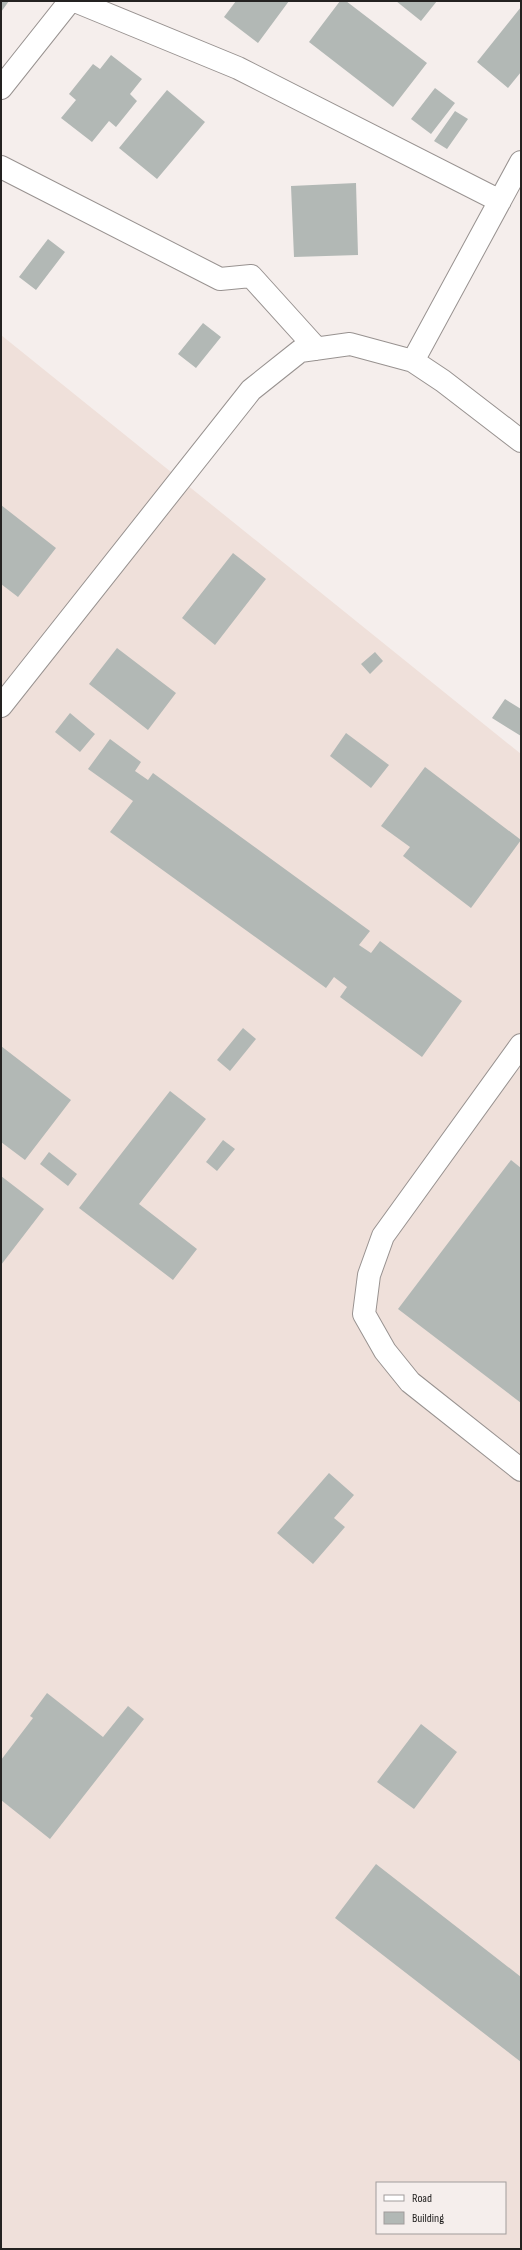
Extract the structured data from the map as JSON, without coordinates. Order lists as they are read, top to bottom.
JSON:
{
  "legend": ["Road", "Building"]
}
